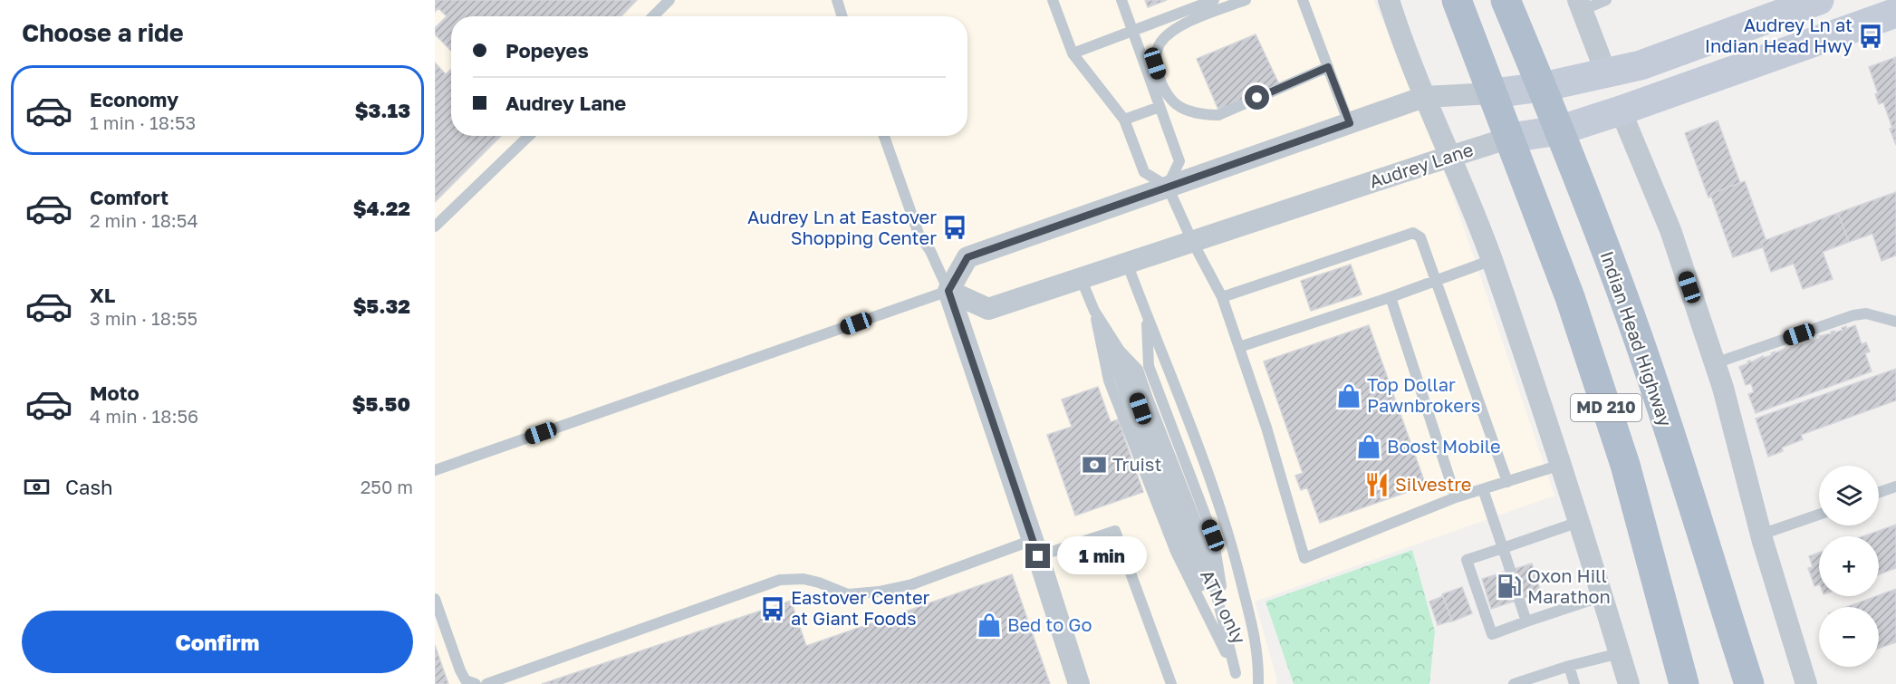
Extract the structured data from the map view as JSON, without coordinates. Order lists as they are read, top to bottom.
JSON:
{
  "streets": {
    "main road": ["Indian Head Highway", "MD 210"],
    "street": ["Audrey Lane"]
  },
  "crossings": [
    ["Audrey Lane", "Indian Head Highway"],
    ["Audrey Lane", "MD 210"]
  ],
  "places": {
    "bus stop": ["Audrey Ln at Indian Head Hwy", "Audrey Ln at Eastover Shopping Center", "Eastover Center at Giant Foods"],
    "shop": ["Top Dollar Pawnbrokers", "Boost Mobile", "Bed to Go"],
    "bank": ["Truist"],
    "restaurant": ["Silvestre"],
    "fuel station": ["Oxon Hill Marathon"]
  },
  "page": {
    "heading": "Choose a ride",
    "banner": ["Popeyes", "Audrey Lane"],
    "list": [
      {
        "name": "Economy",
        "note": "1 min · 18:53",
        "value": "$3.13"
      },
      {
        "name": "Comfort",
        "note": "2 min · 18:54",
        "value": "$4.22"
      },
      {
        "name": "XL",
        "note": "3 min · 18:55",
        "value": "$5.32"
      },
      {
        "name": "Moto",
        "note": "4 min · 18:56",
        "value": "$5.50"
      }
    ],
    "pay": ["Cash", "250 m"],
    "map_buttons": ["+", "−"],
    "bubble": "1 min",
    "buttons": "Confirm"
  }
}
